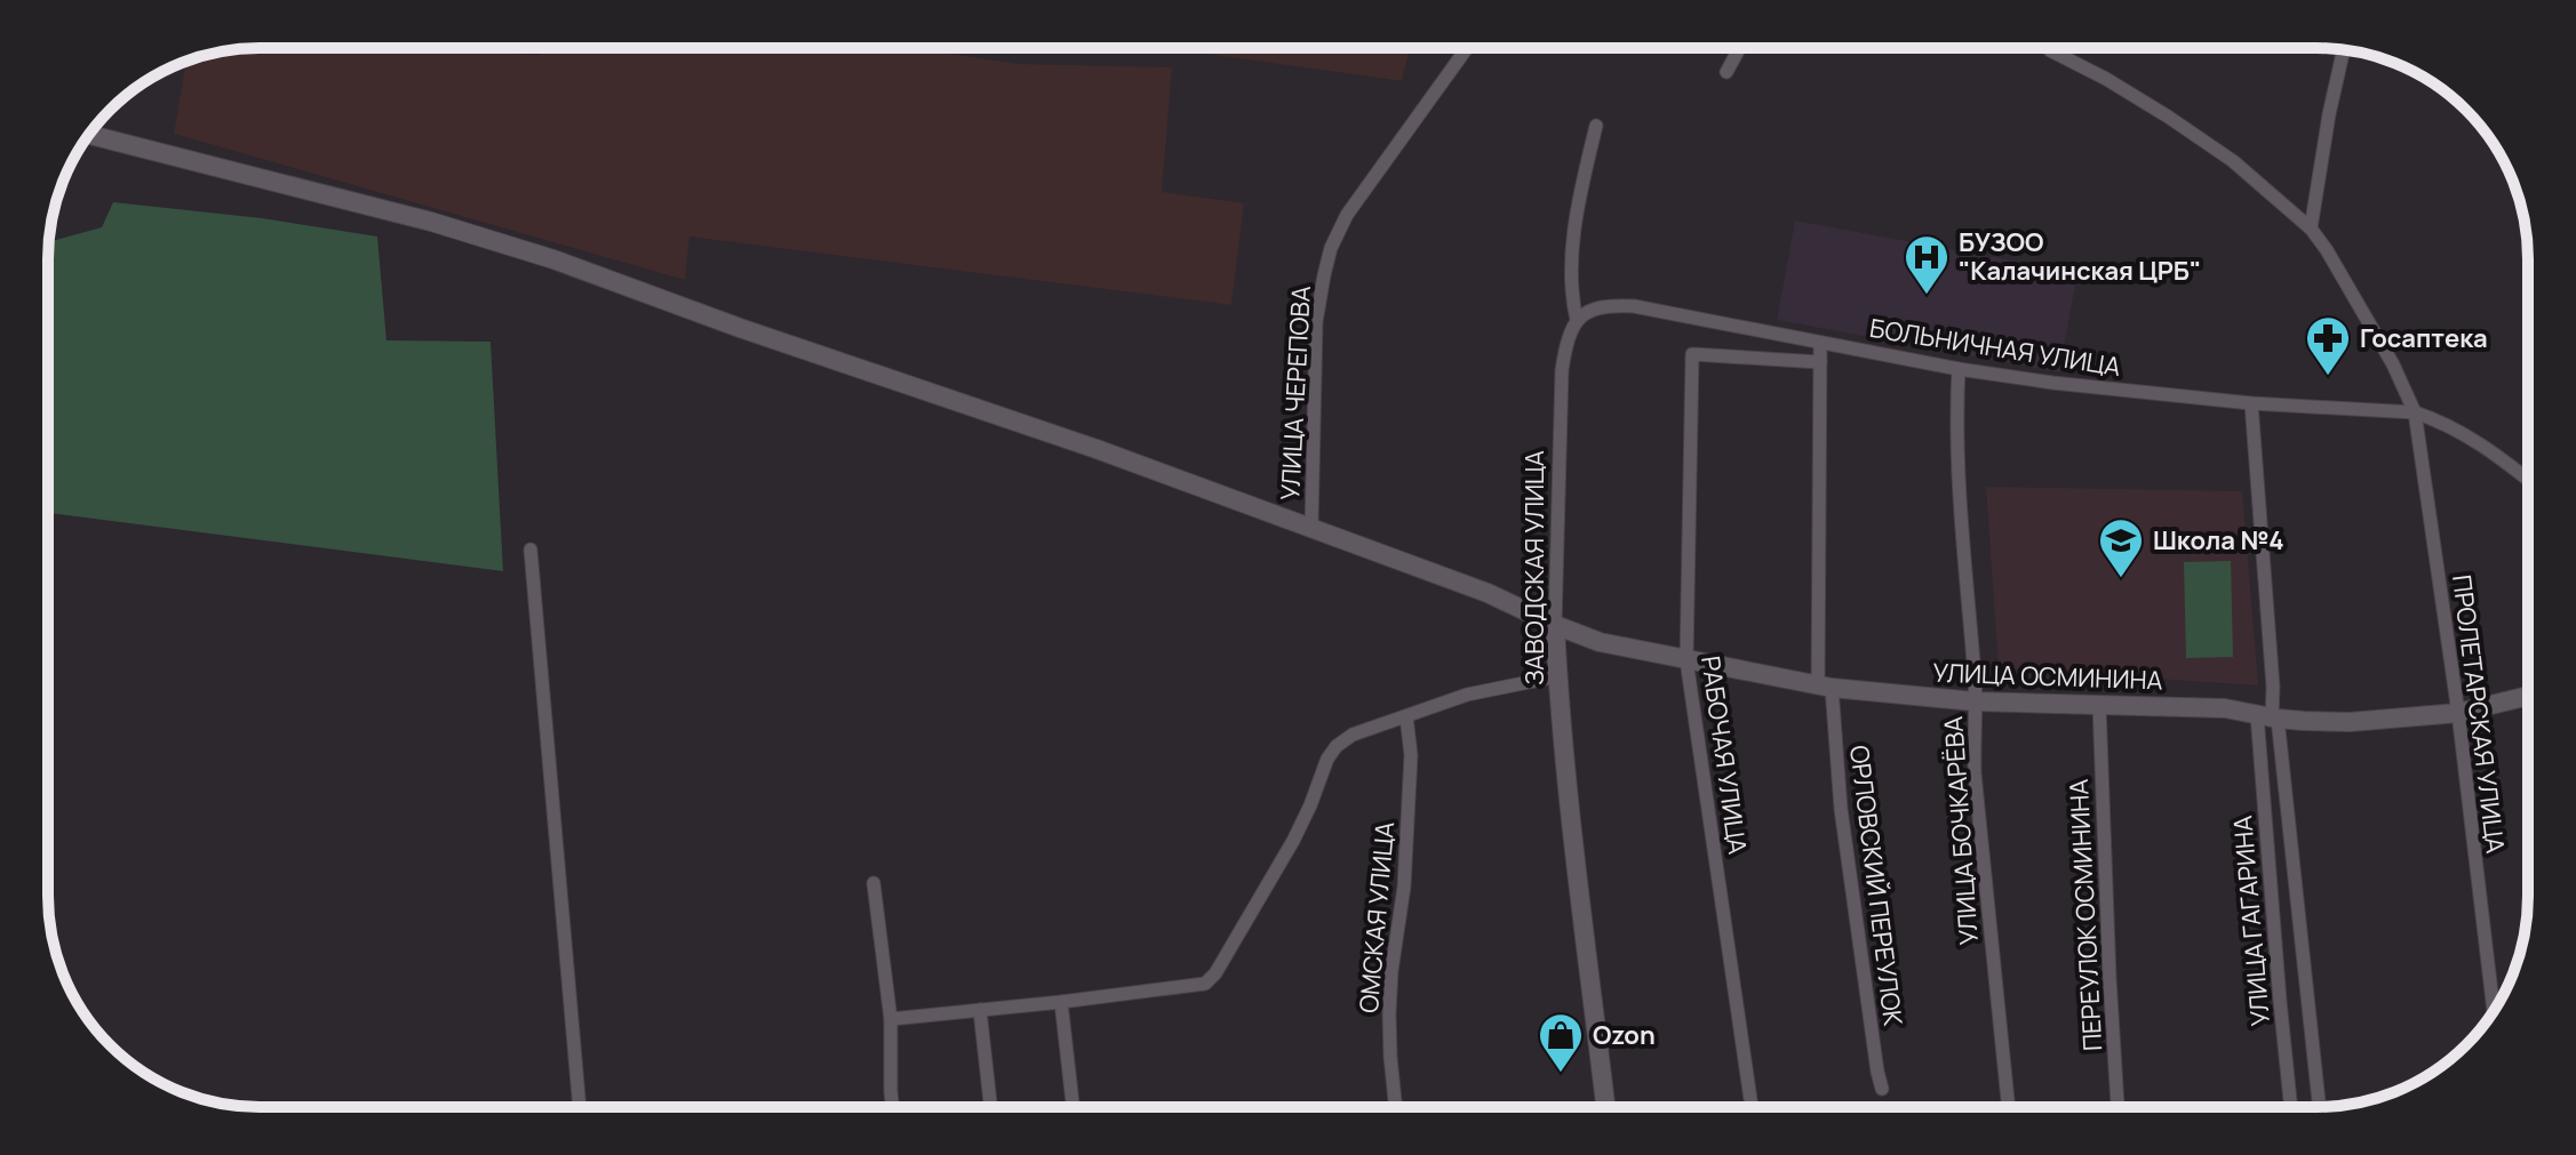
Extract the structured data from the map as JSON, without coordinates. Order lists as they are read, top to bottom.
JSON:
{
  "streets": {
    "street": [
      "БОЛЬНИЧНАЯ УЛИЦА",
      "УЛИЦА ЧЕРЕПОВА",
      "ЗАВОДСКАЯ УЛИЦА",
      "УЛИЦА ОСМИНИНА",
      "ПРОЛЕТАРСКАЯ УЛИЦА",
      "РАБОЧАЯ УЛИЦА",
      "УЛИЦА БОЧКАРЁВА",
      "ОРЛОВСКИЙ ПЕРЕУЛОК",
      "ПЕРЕУЛОК ОСМИНИНА",
      "ОМСКАЯ УЛИЦА",
      "УЛИЦА ГАГАРИНА"
    ]
  },
  "crossings": [
    ["БОЛЬНИЧНАЯ УЛИЦА", "ЗАВОДСКАЯ УЛИЦА"],
    ["БОЛЬНИЧНАЯ УЛИЦА", "ПРОЛЕТАРСКАЯ УЛИЦА"],
    ["БОЛЬНИЧНАЯ УЛИЦА", "УЛИЦА БОЧКАРЁВА"],
    ["БОЛЬНИЧНАЯ УЛИЦА", "ОРЛОВСКИЙ ПЕРЕУЛОК"],
    ["БОЛЬНИЧНАЯ УЛИЦА", "УЛИЦА ГАГАРИНА"],
    ["УЛИЦА ЧЕРЕПОВА", "УЛИЦА ОСМИНИНА"],
    ["ЗАВОДСКАЯ УЛИЦА", "УЛИЦА ОСМИНИНА"],
    ["УЛИЦА ОСМИНИНА", "ПРОЛЕТАРСКАЯ УЛИЦА"],
    ["УЛИЦА ОСМИНИНА", "РАБОЧАЯ УЛИЦА"],
    ["УЛИЦА ОСМИНИНА", "УЛИЦА БОЧКАРЁВА"],
    ["УЛИЦА ОСМИНИНА", "ОРЛОВСКИЙ ПЕРЕУЛОК"],
    ["УЛИЦА ОСМИНИНА", "ПЕРЕУЛОК ОСМИНИНА"],
    ["УЛИЦА ОСМИНИНА", "УЛИЦА ГАГАРИНА"],
    ["РАБОЧАЯ УЛИЦА", "ОРЛОВСКИЙ ПЕРЕУЛОК"]
  ],
  "places": {
    "hospital": ["БУЗОО \"Калачинская ЦРБ\""],
    "pharmacy": ["Госаптека"],
    "school or university": ["Школа №4"],
    "shop": ["Ozon"]
  }
}
